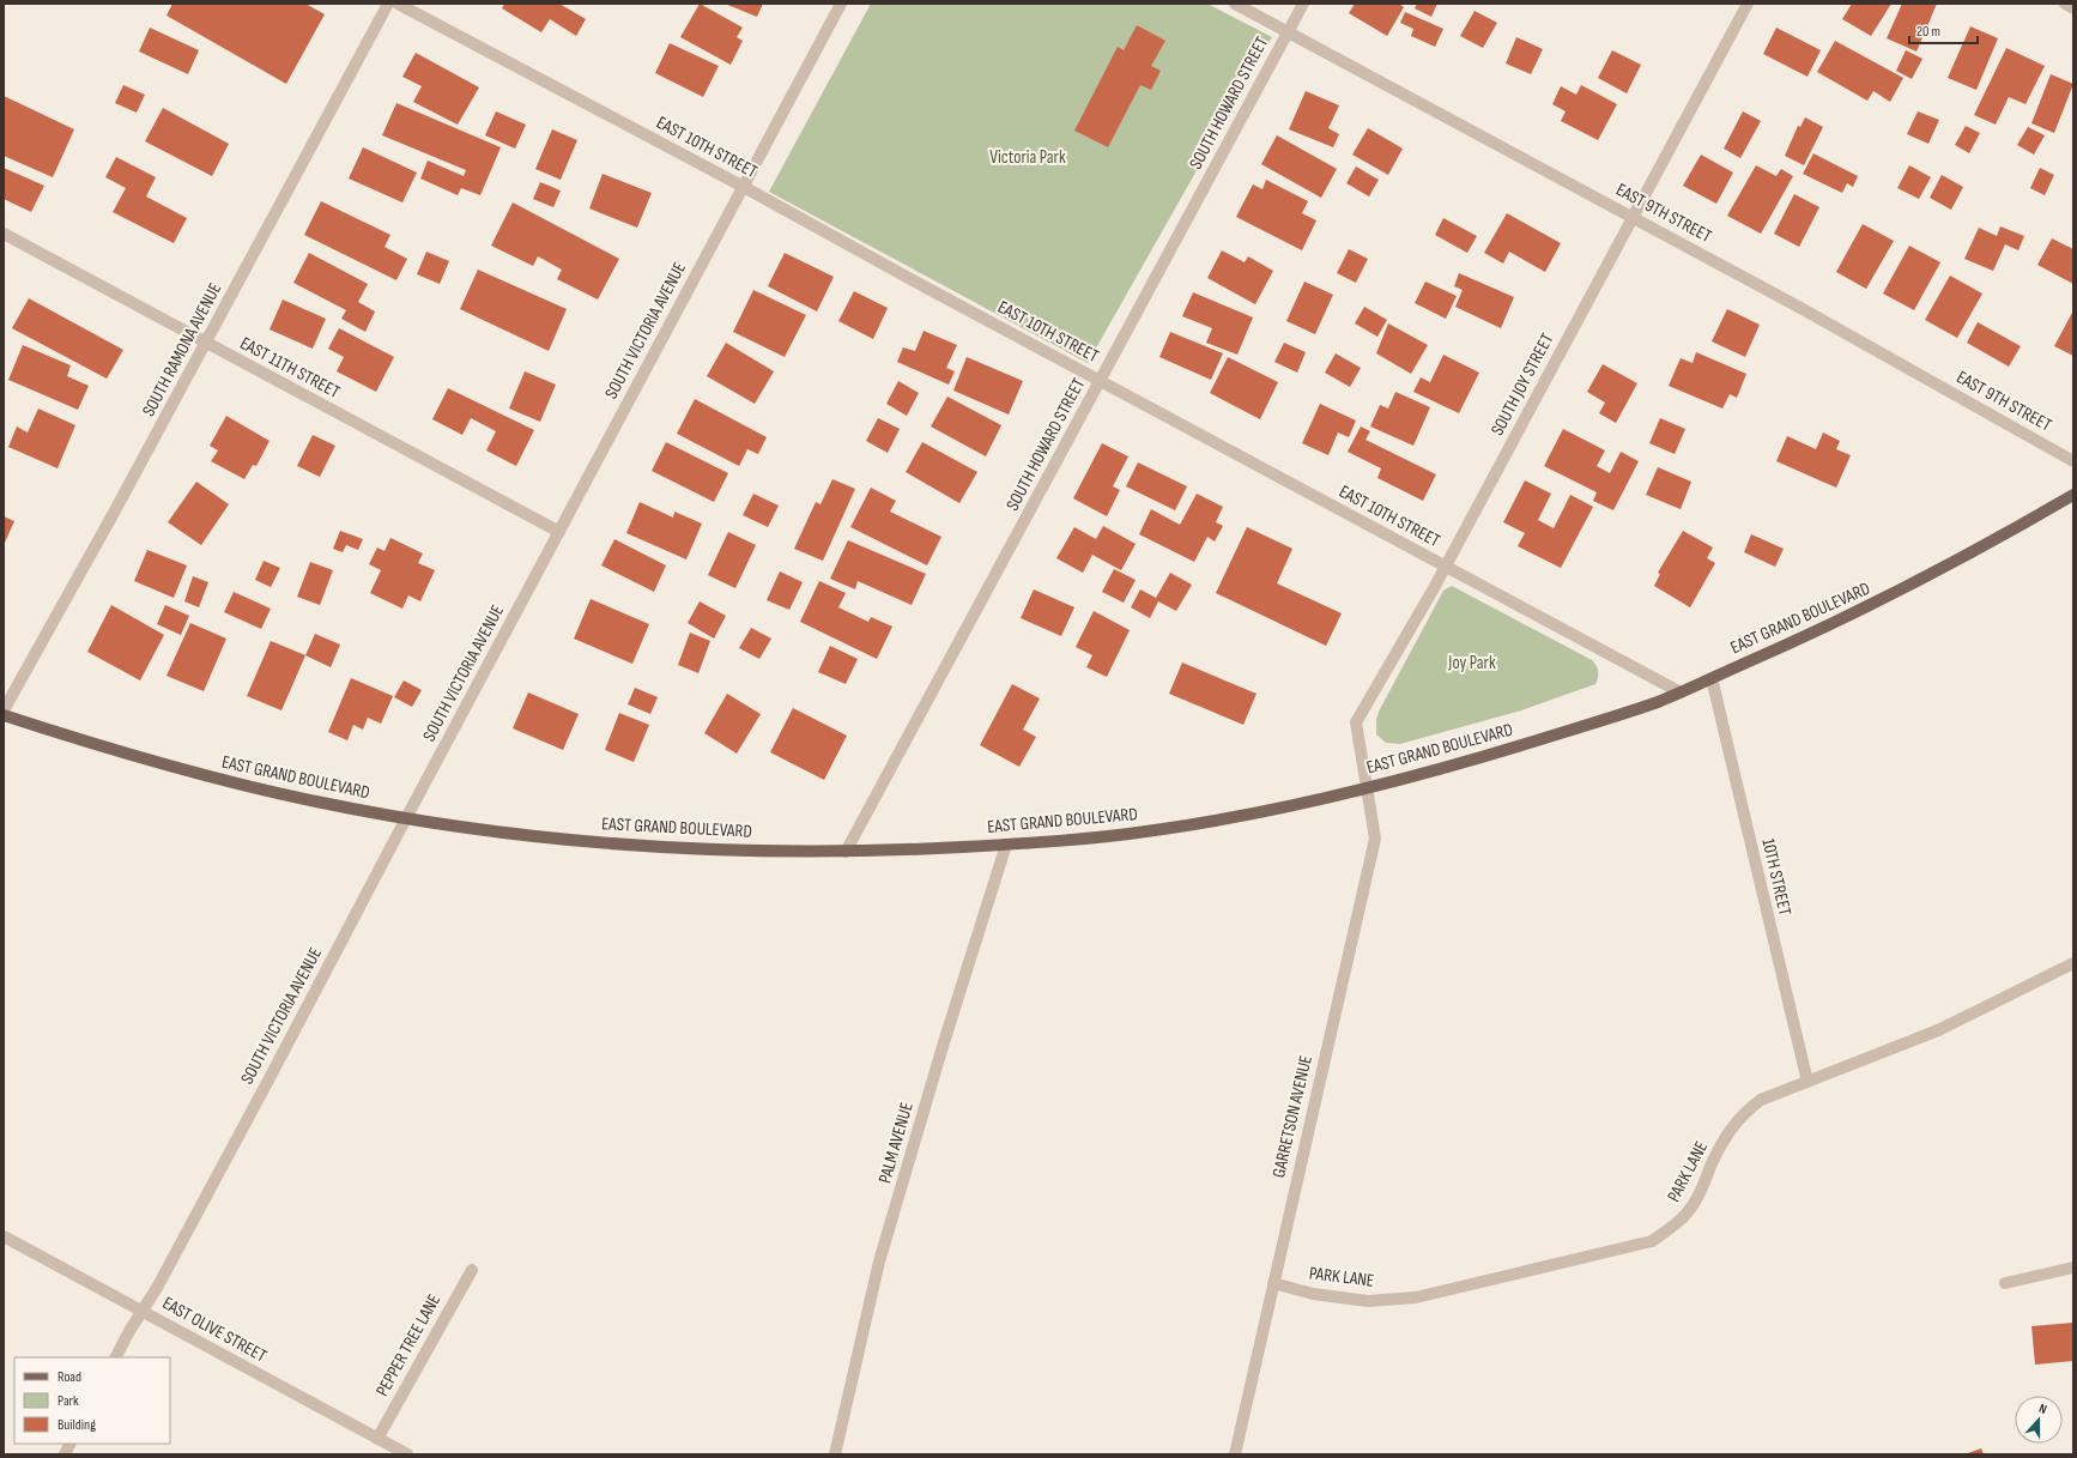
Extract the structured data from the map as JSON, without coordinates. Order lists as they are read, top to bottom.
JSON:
{
  "streets": {
    "main road": ["EAST GRAND BOULEVARD"],
    "street": [
      "SOUTH HOWARD STREET",
      "EAST 10TH STREET",
      "EAST 9TH STREET",
      "SOUTH VICTORIA AVENUE",
      "SOUTH RAMONA AVENUE",
      "EAST 11TH STREET",
      "SOUTH JOY STREET",
      "10TH STREET",
      "GARRETSON AVENUE",
      "PALM AVENUE",
      "PARK LANE",
      "EAST OLIVE STREET",
      "PEPPER TREE LANE"
    ]
  },
  "crossings": [
    ["SOUTH HOWARD STREET", "EAST 10TH STREET"],
    ["SOUTH HOWARD STREET", "EAST 9TH STREET"],
    ["SOUTH HOWARD STREET", "EAST GRAND BOULEVARD"],
    ["EAST 10TH STREET", "SOUTH VICTORIA AVENUE"],
    ["EAST 10TH STREET", "SOUTH JOY STREET"],
    ["EAST 10TH STREET", "EAST GRAND BOULEVARD"],
    ["EAST 9TH STREET", "SOUTH JOY STREET"],
    ["SOUTH VICTORIA AVENUE", "EAST 11TH STREET"],
    ["SOUTH VICTORIA AVENUE", "EAST GRAND BOULEVARD"],
    ["SOUTH VICTORIA AVENUE", "EAST OLIVE STREET"],
    ["SOUTH RAMONA AVENUE", "EAST 11TH STREET"],
    ["SOUTH JOY STREET", "EAST GRAND BOULEVARD"],
    ["SOUTH JOY STREET", "GARRETSON AVENUE"],
    ["EAST GRAND BOULEVARD", "10TH STREET"],
    ["EAST GRAND BOULEVARD", "GARRETSON AVENUE"],
    ["EAST GRAND BOULEVARD", "PALM AVENUE"],
    ["10TH STREET", "PARK LANE"],
    ["GARRETSON AVENUE", "PARK LANE"],
    ["EAST OLIVE STREET", "PEPPER TREE LANE"]
  ],
  "parks": ["Victoria Park", "Joy Park"],
  "legend": ["Road", "Park", "Building"],
  "scale_bar": "20 m",
  "north": "top"
}
